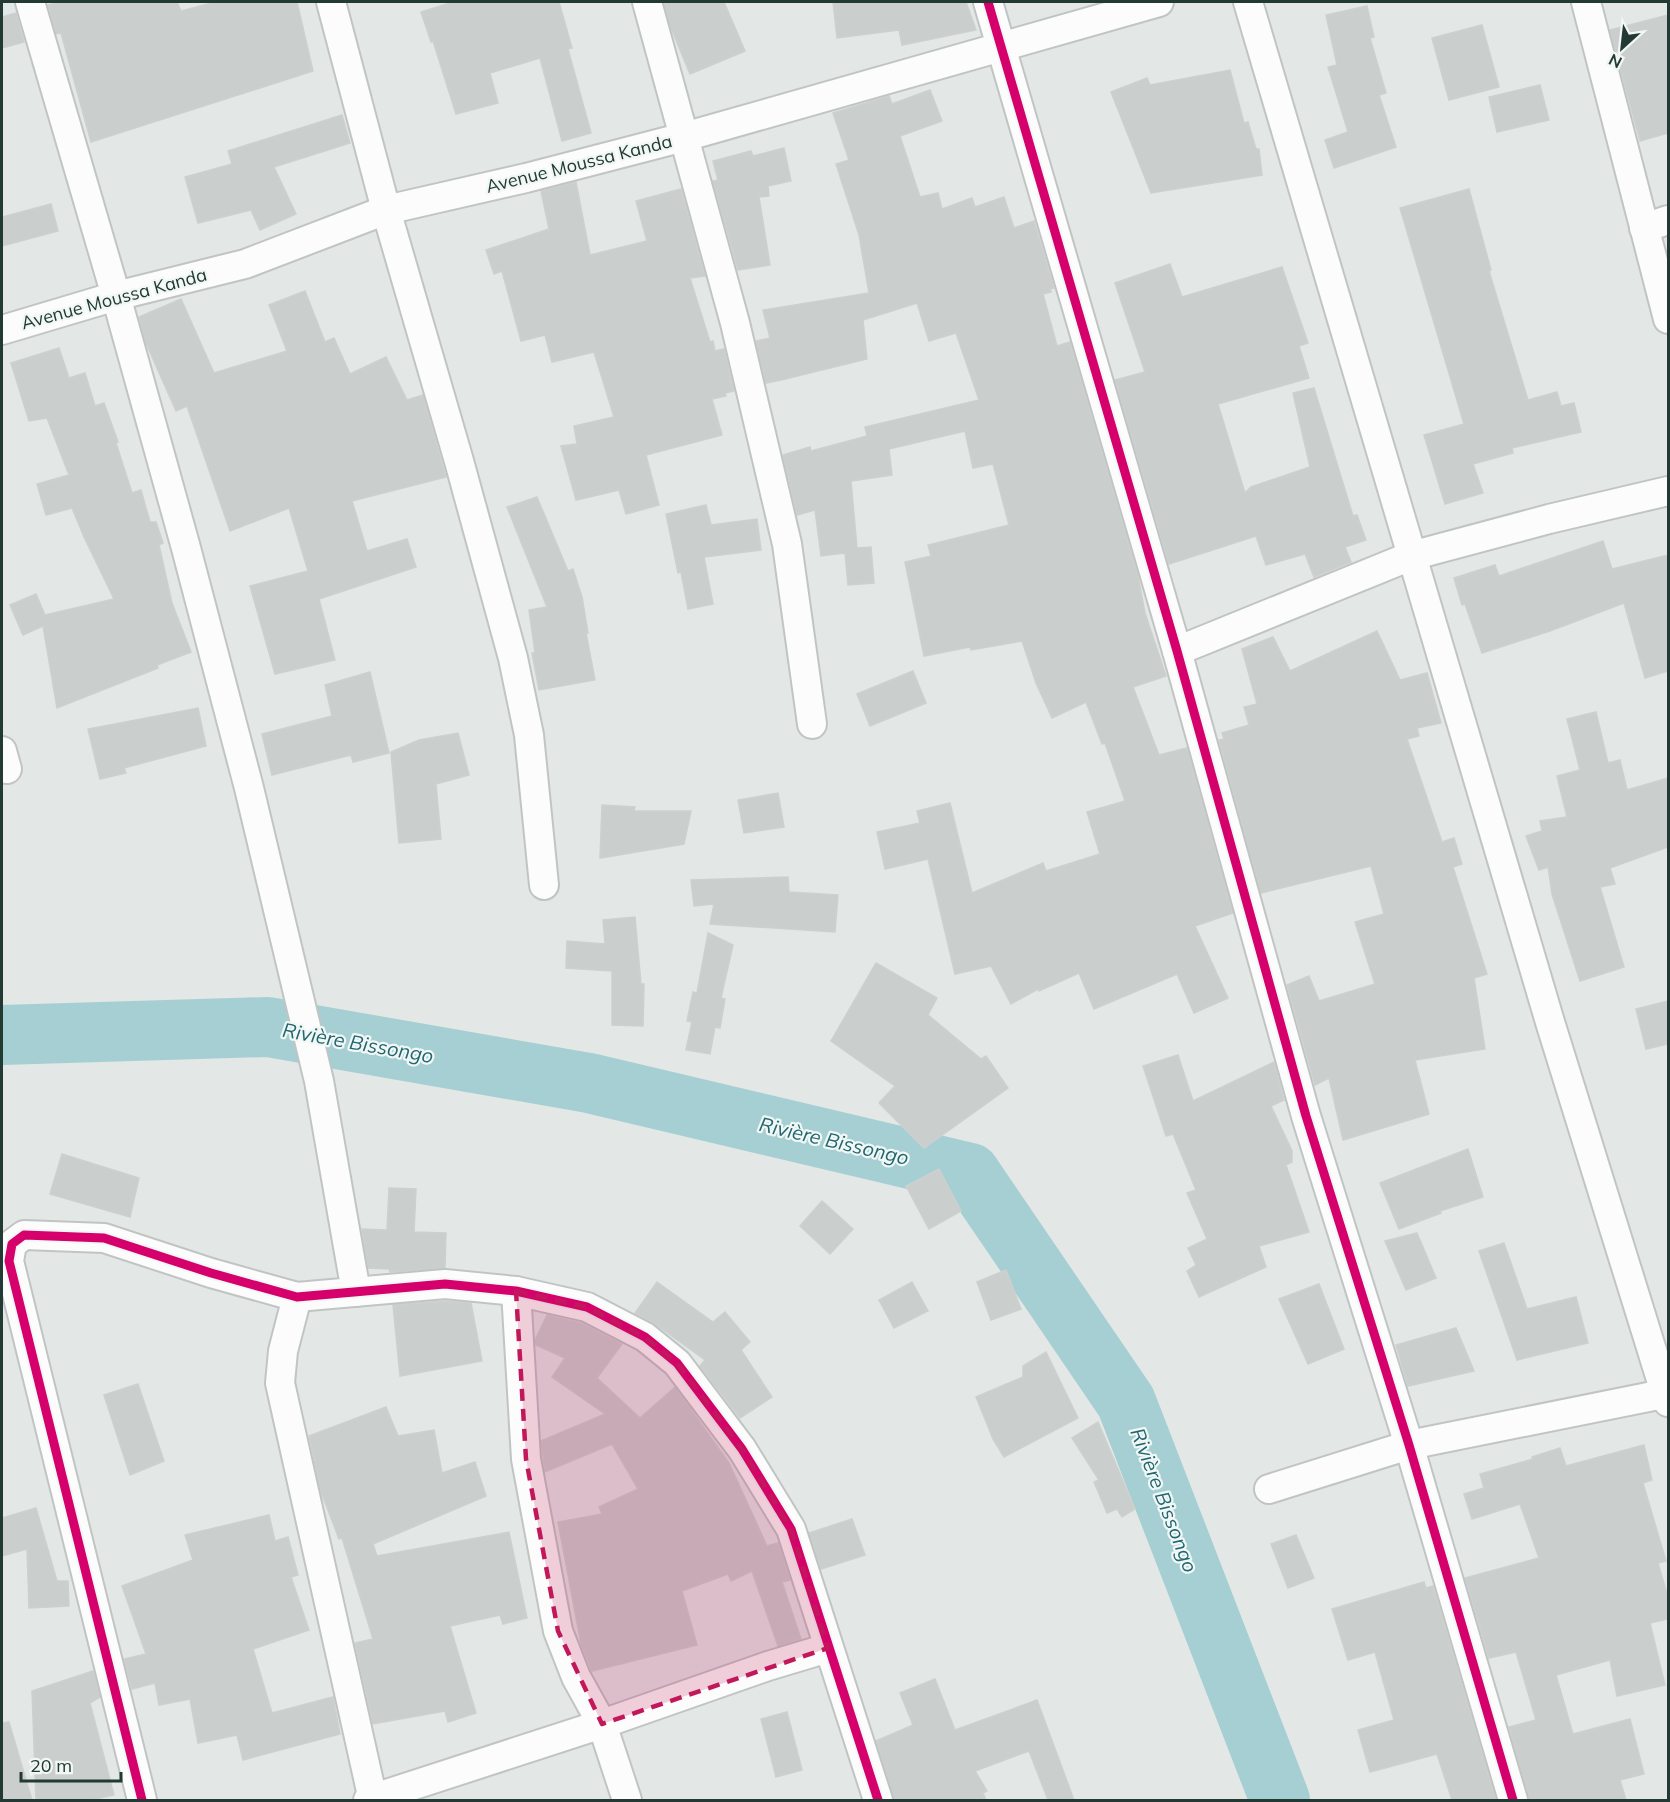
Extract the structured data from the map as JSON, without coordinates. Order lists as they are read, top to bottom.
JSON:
{
  "streets": {
    "street": ["Avenue Moussa Kanda"]
  },
  "water": ["Rivière Bissongo"],
  "scale_bar": "20 m",
  "north": "bottom left"
}
